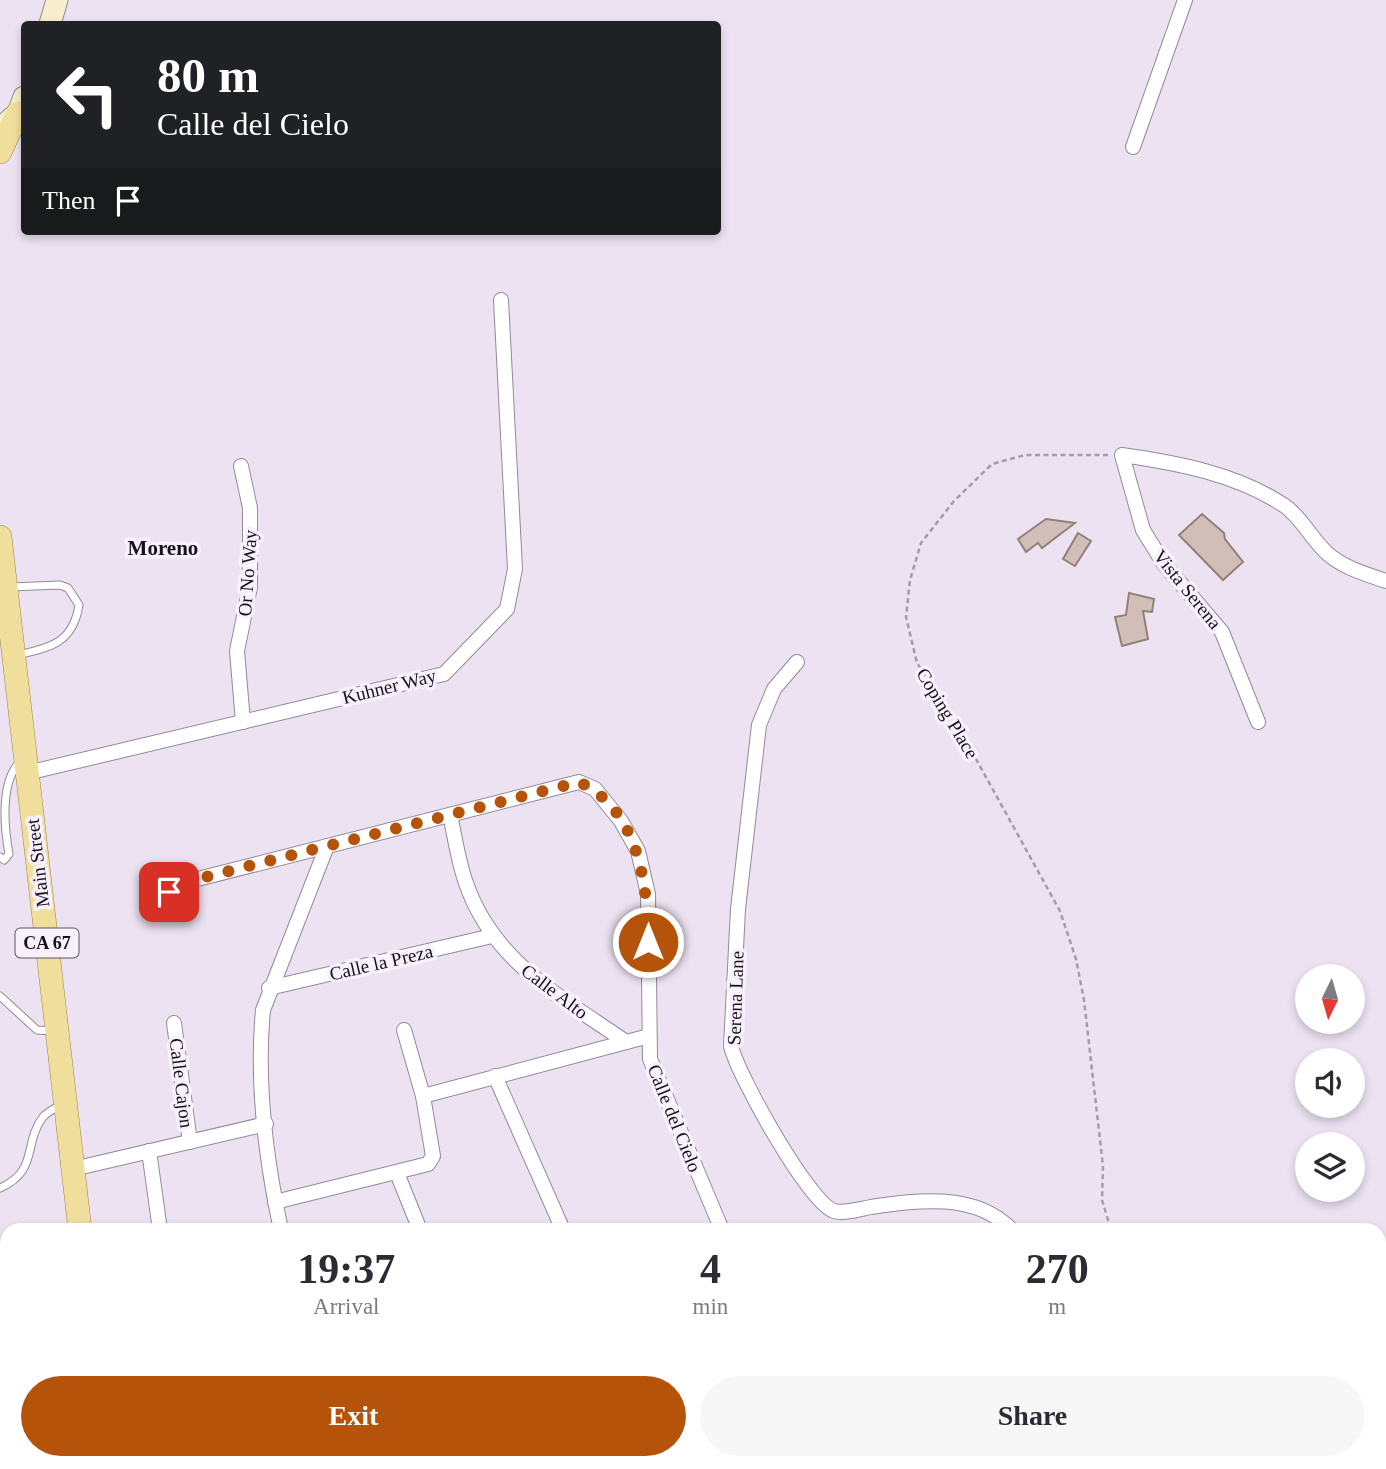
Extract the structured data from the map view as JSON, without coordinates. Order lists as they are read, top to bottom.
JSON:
{
  "streets": {
    "main road": ["Main Street", "CA 67"],
    "street": [
      "Or No Way",
      "Vista Serena",
      "Kuhner Way",
      "Calle la Preza",
      "Calle Alto",
      "Serena Lane",
      "Calle Cajon",
      "Calle del Cielo"
    ],
    "path": ["Coping Place"]
  },
  "crossings": [
    ["Or No Way", "Kuhner Way"],
    ["Vista Serena", "Coping Place"],
    ["Kuhner Way", "Main Street"],
    ["Calle la Preza", "Calle Alto"],
    ["Calle Alto", "Calle del Cielo"]
  ],
  "districts": ["Moreno"],
  "north": "bottom",
  "page": {
    "turn": ["80 m", "Calle del Cielo"],
    "then": "Then",
    "eta": [
      "19:37",
      "Arrival",
      "4",
      "min",
      "270",
      "m"
    ],
    "buttons": ["Exit", "Share"]
  }
}
